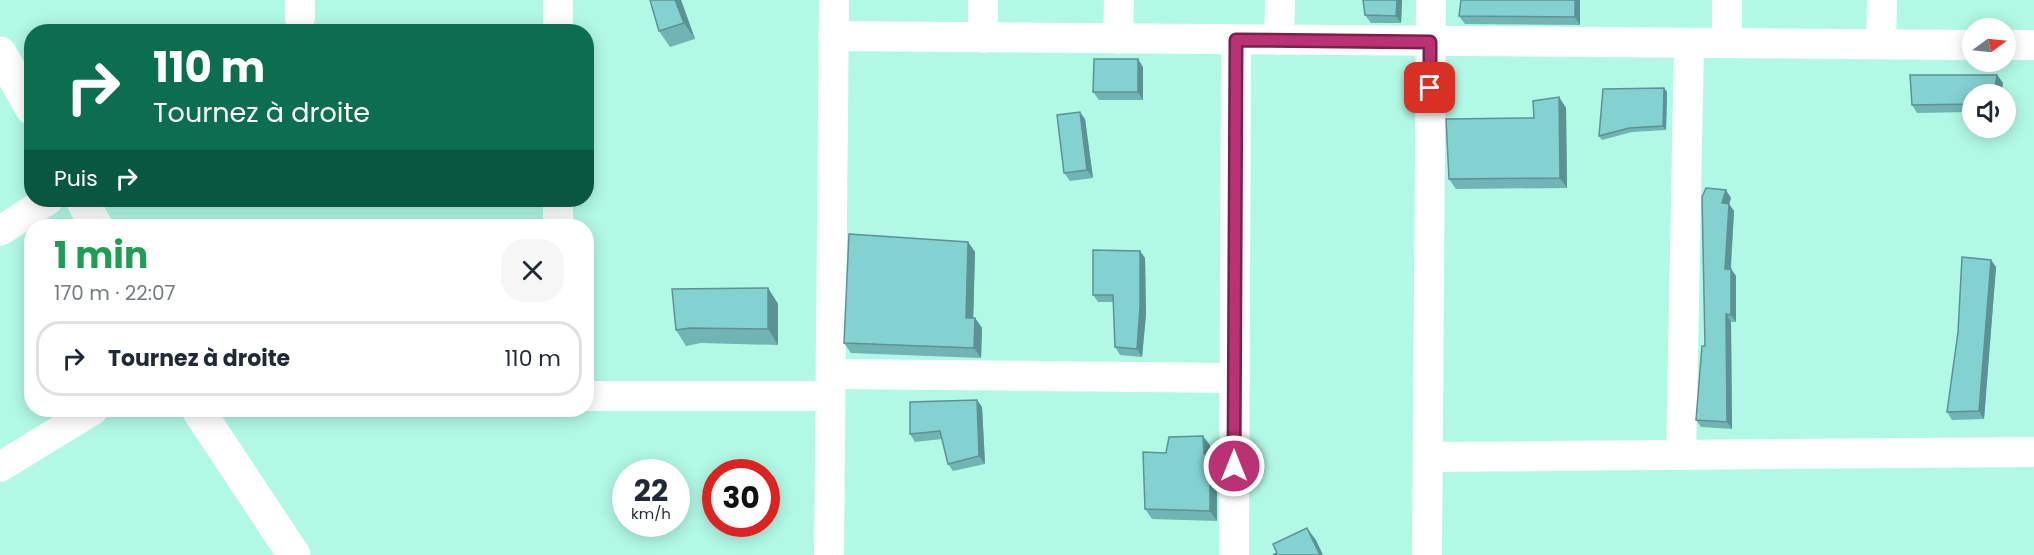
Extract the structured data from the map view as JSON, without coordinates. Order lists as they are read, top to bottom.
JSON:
{
  "north": "right",
  "page": {
    "turn": ["110 m", "Tournez à droite"],
    "then": "Puis",
    "heading": ["1 min", "170 m · 22:07"],
    "list": [
      {
        "name": "Tournez à droite",
        "value": "110 m"
      }
    ],
    "speed": "22 km/h",
    "limit": "30"
  }
}
